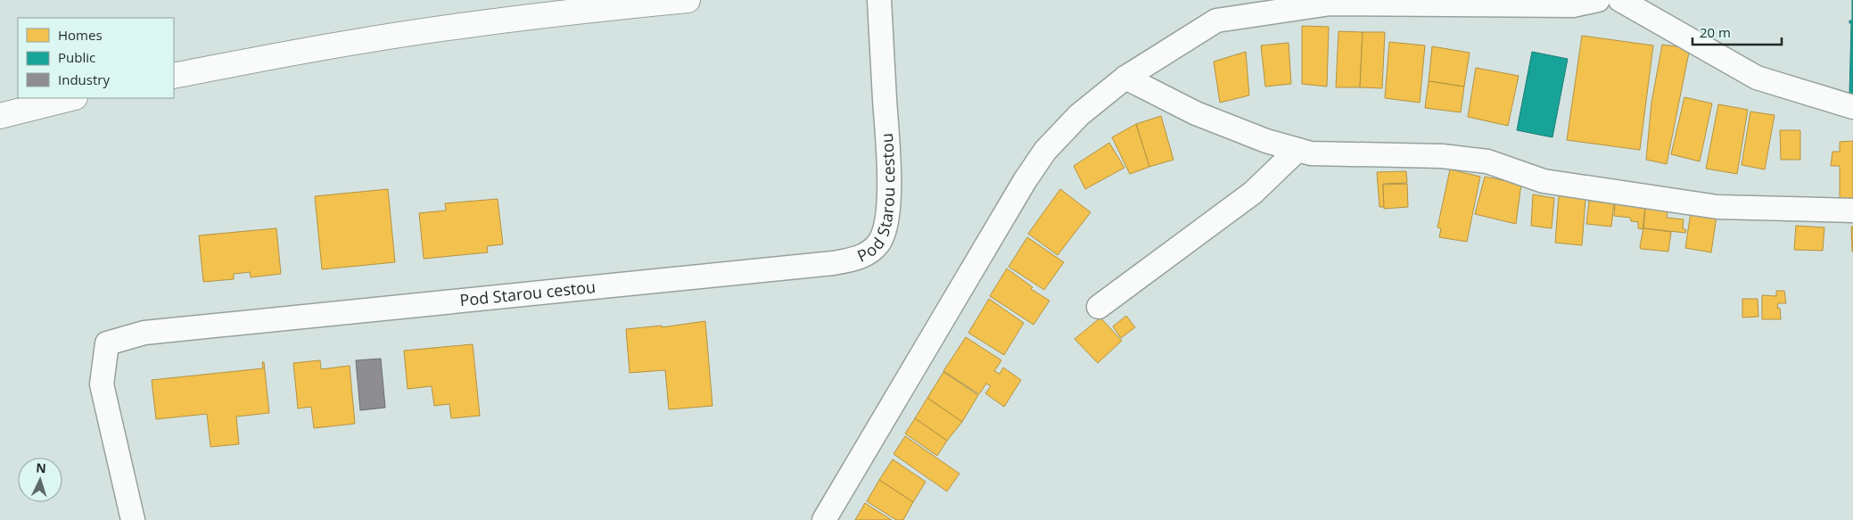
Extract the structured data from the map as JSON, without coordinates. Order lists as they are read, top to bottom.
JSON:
{
  "streets": {
    "street": ["Pod Starou cestou"]
  },
  "legend": ["Homes", "Public", "Industry"],
  "scale_bar": "20 m",
  "north": "top"
}
